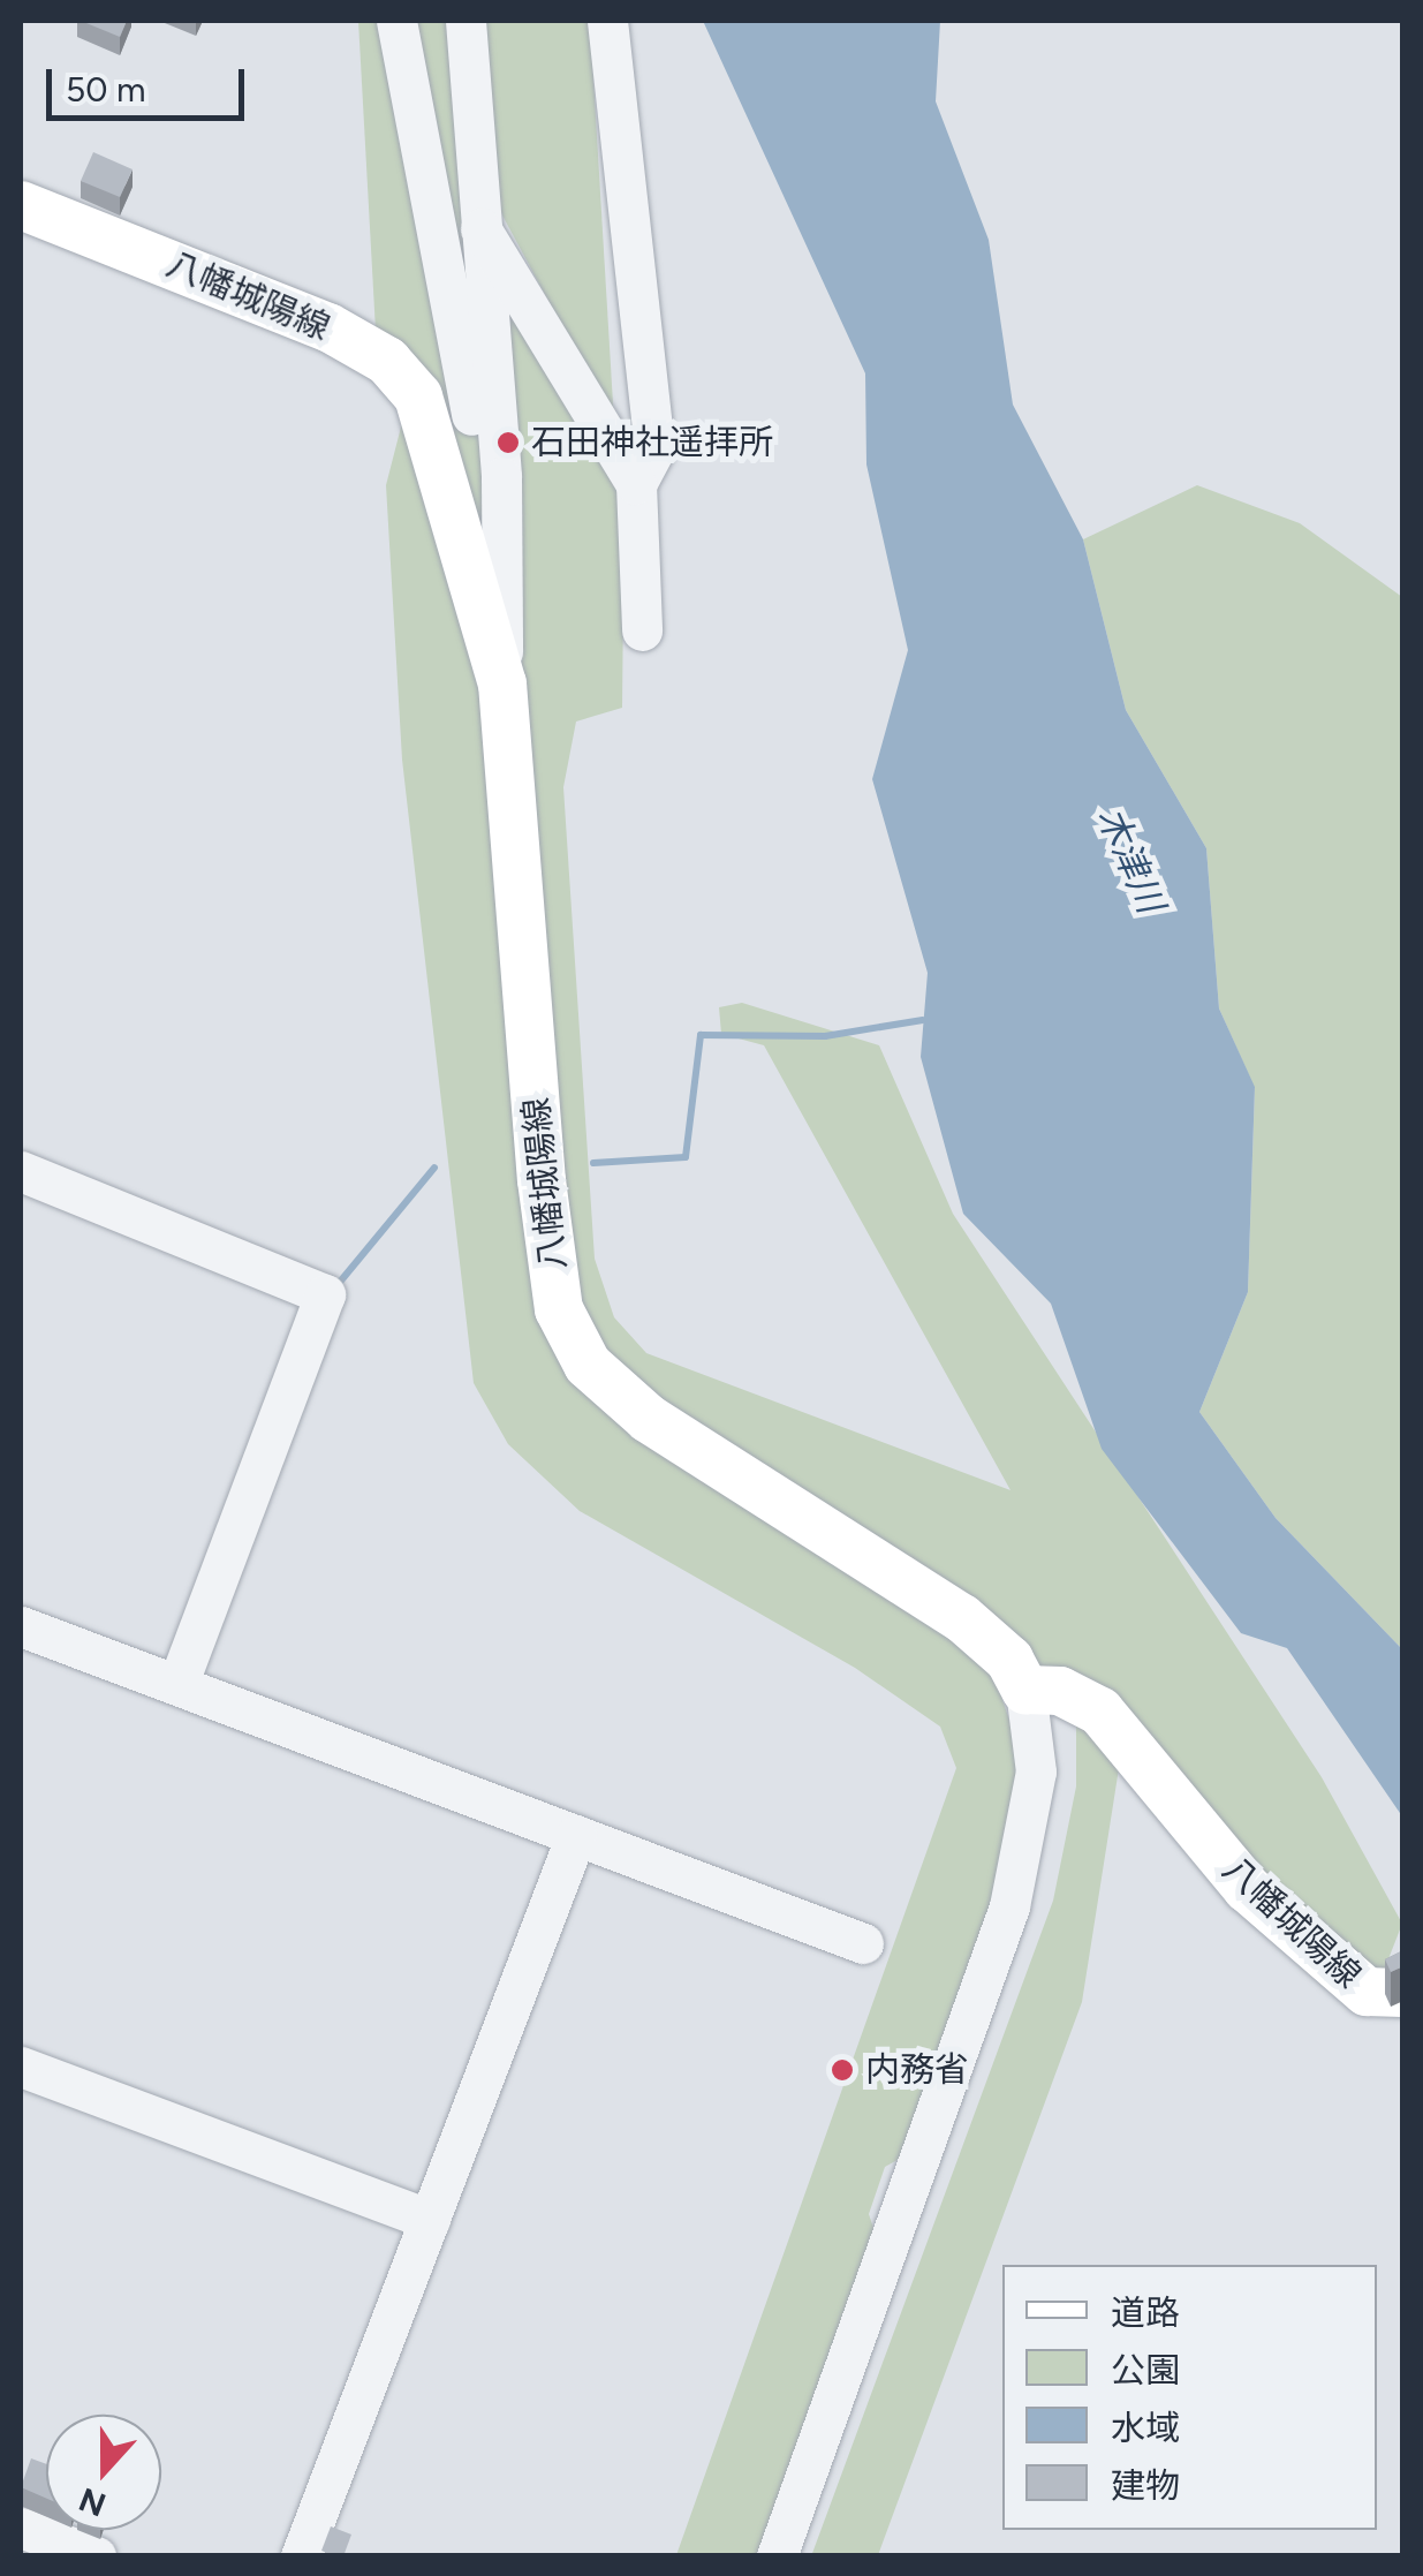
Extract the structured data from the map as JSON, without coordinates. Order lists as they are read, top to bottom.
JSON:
{
  "streets": {
    "main road": ["八幡城陽線"]
  },
  "water": ["木津川"],
  "places": ["石田神社遥拝所", "内務省"],
  "legend": [
    "道路",
    "公園",
    "水域",
    "建物"
  ],
  "scale_bar": "50 m",
  "north": "bottom"
}
